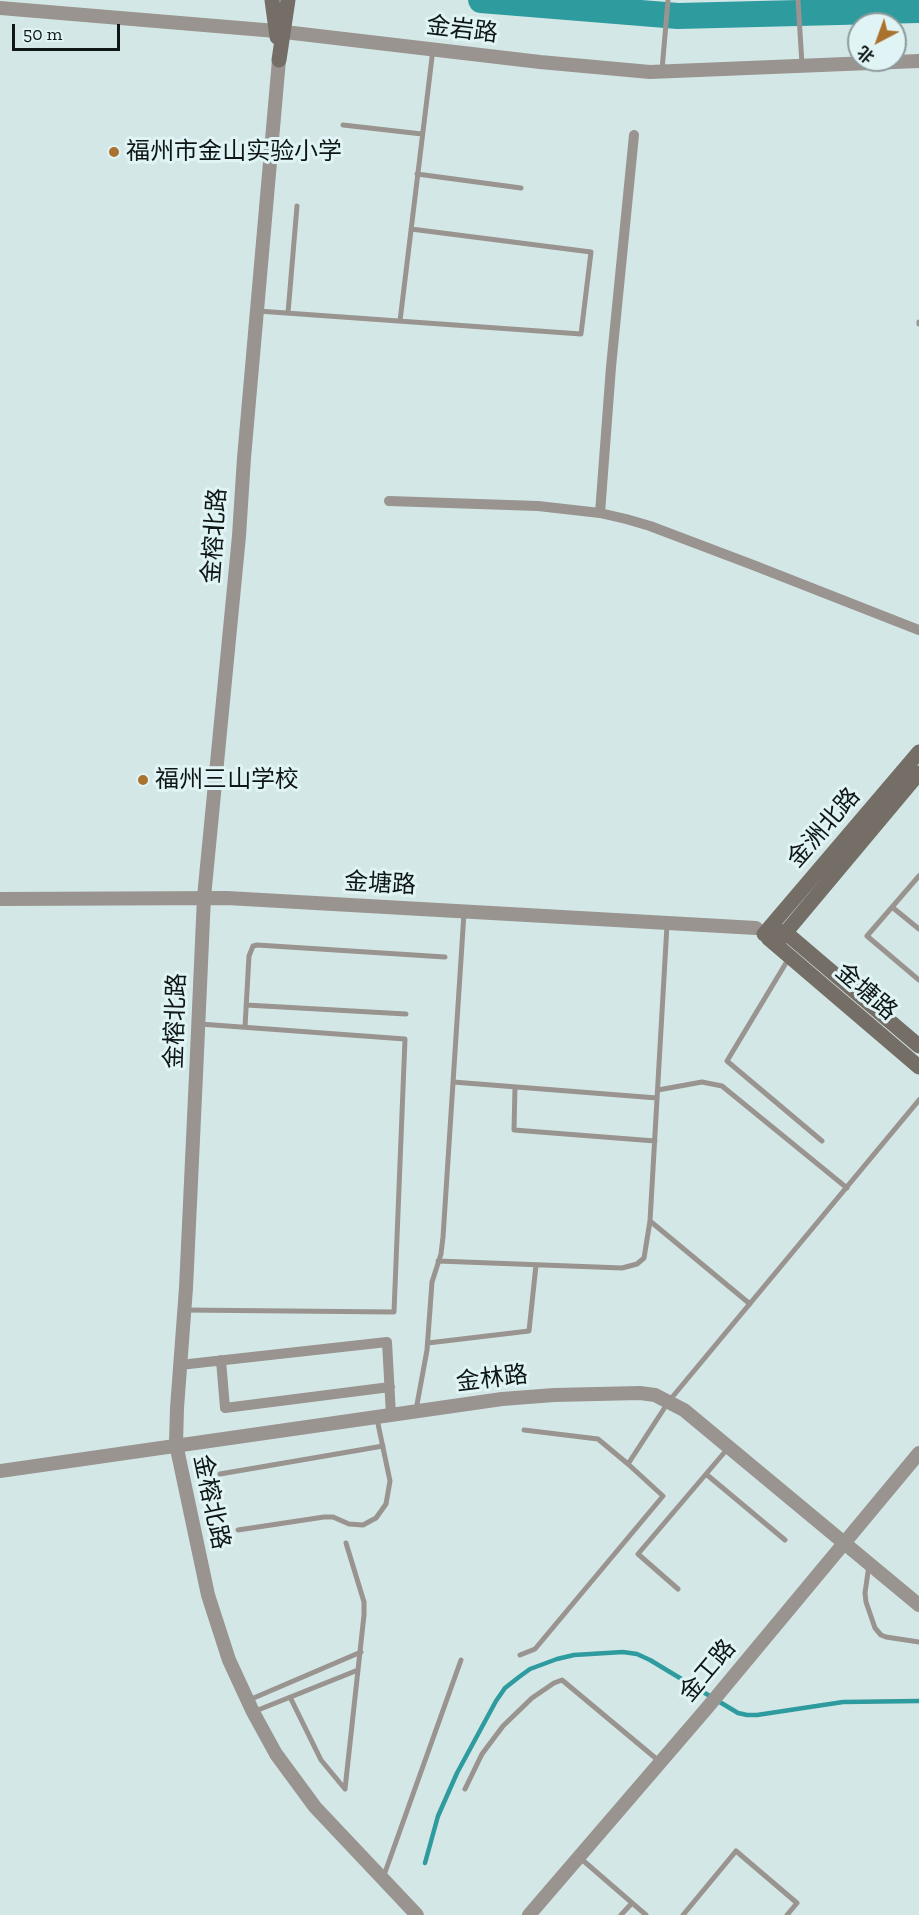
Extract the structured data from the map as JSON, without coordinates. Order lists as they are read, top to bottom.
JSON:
{
  "streets": {
    "main road": ["金榕北路", "金洲北路", "金塘路"],
    "street": ["金岩路", "金林路", "金工路"]
  },
  "crossings": [
    ["金岩路", "金榕北路"],
    ["金榕北路", "金塘路"],
    ["金榕北路", "金林路"],
    ["金洲北路", "金塘路"],
    ["金林路", "金工路"]
  ],
  "places": ["福州市金山实验小学", "福州三山学校"],
  "scale_bar": "50 m",
  "north": "bottom left"
}
